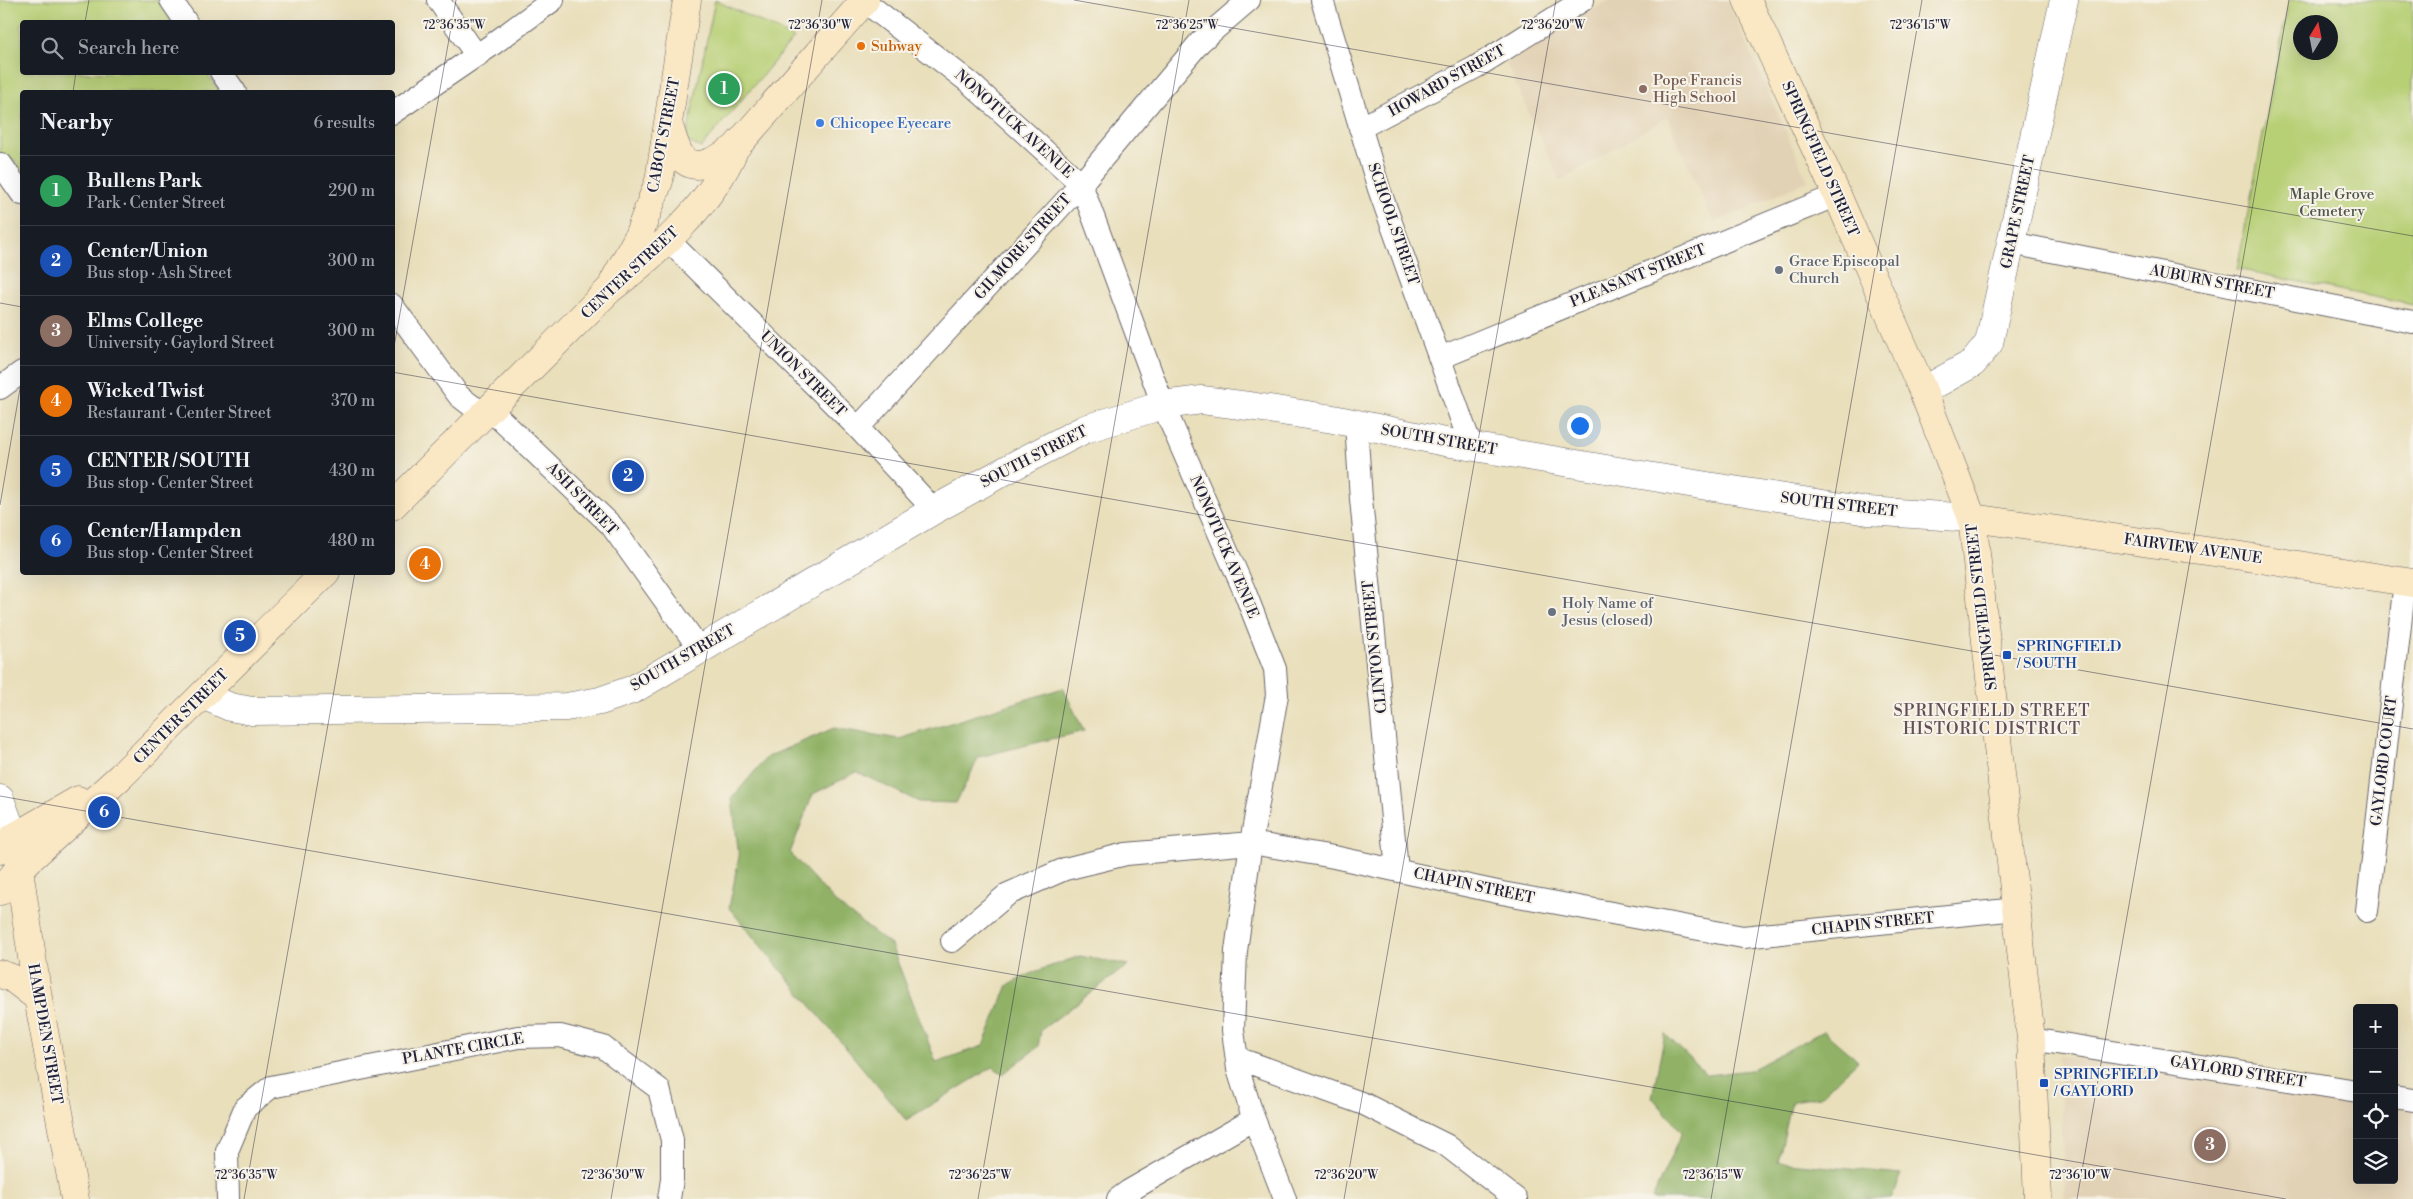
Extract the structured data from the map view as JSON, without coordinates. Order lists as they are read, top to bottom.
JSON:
{
  "streets": {
    "main road": [
      "CABOT STREET",
      "SPRINGFIELD STREET",
      "CENTER STREET",
      "FAIRVIEW AVENUE",
      "HAMPDEN STREET"
    ],
    "street": [
      "HOWARD STREET",
      "NONOTUCK AVENUE",
      "GRAPE STREET",
      "SCHOOL STREET",
      "GILMORE STREET",
      "PLEASANT STREET",
      "AUBURN STREET",
      "UNION STREET",
      "SOUTH STREET",
      "ASH STREET",
      "CLINTON STREET",
      "GAYLORD COURT",
      "CHAPIN STREET",
      "PLANTE CIRCLE",
      "GAYLORD STREET"
    ]
  },
  "crossings": [
    ["HOWARD STREET", "SCHOOL STREET"],
    ["NONOTUCK AVENUE", "GILMORE STREET"],
    ["NONOTUCK AVENUE", "CENTER STREET"],
    ["NONOTUCK AVENUE", "SOUTH STREET"],
    ["NONOTUCK AVENUE", "CHAPIN STREET"],
    ["CABOT STREET", "CENTER STREET"],
    ["SPRINGFIELD STREET", "GRAPE STREET"],
    ["SPRINGFIELD STREET", "PLEASANT STREET"],
    ["SPRINGFIELD STREET", "SOUTH STREET"],
    ["SPRINGFIELD STREET", "FAIRVIEW AVENUE"],
    ["SPRINGFIELD STREET", "CHAPIN STREET"],
    ["SPRINGFIELD STREET", "GAYLORD STREET"],
    ["GRAPE STREET", "AUBURN STREET"],
    ["SCHOOL STREET", "PLEASANT STREET"],
    ["SCHOOL STREET", "SOUTH STREET"],
    ["GILMORE STREET", "UNION STREET"],
    ["CENTER STREET", "UNION STREET"],
    ["CENTER STREET", "SOUTH STREET"],
    ["CENTER STREET", "ASH STREET"],
    ["CENTER STREET", "HAMPDEN STREET"],
    ["UNION STREET", "SOUTH STREET"],
    ["SOUTH STREET", "ASH STREET"],
    ["SOUTH STREET", "FAIRVIEW AVENUE"],
    ["SOUTH STREET", "CLINTON STREET"],
    ["FAIRVIEW AVENUE", "GAYLORD COURT"],
    ["CLINTON STREET", "CHAPIN STREET"]
  ],
  "districts": ["SPRINGFIELD STREET HISTORIC DISTRICT"],
  "parks": ["Maple Grove Cemetery"],
  "places": {
    "other": [
      "Subway",
      "Pope Francis High School",
      "Chicopee Eyecare",
      "Grace Episcopal Church",
      "Holy Name of Jesus (closed)"
    ],
    "transit": ["SPRINGFIELD / SOUTH", "SPRINGFIELD / GAYLORD"]
  },
  "north": "top",
  "page": {
    "search": "Search here",
    "pins": [
      "1",
      "2",
      "4",
      "5",
      "6",
      "3"
    ],
    "heading": ["Nearby", "6 results"],
    "list": [
      {
        "mark": "1",
        "name": "Bullens Park",
        "note": "Park · Center Street",
        "value": "290 m"
      },
      {
        "mark": "2",
        "name": "Center/Union",
        "note": "Bus stop · Ash Street",
        "value": "300 m"
      },
      {
        "mark": "3",
        "name": "Elms College",
        "note": "University · Gaylord Street",
        "value": "300 m"
      },
      {
        "mark": "4",
        "name": "Wicked Twist",
        "note": "Restaurant · Center Street",
        "value": "370 m"
      },
      {
        "mark": "5",
        "name": "CENTER / SOUTH",
        "note": "Bus stop · Center Street",
        "value": "430 m"
      },
      {
        "mark": "6",
        "name": "Center/Hampden",
        "note": "Bus stop · Center Street",
        "value": "480 m"
      }
    ],
    "map_buttons": ["+", "−"]
  },
  "coordinates": [
    "72°36'35\"W",
    "72°36'30\"W",
    "72°36'25\"W",
    "72°36'20\"W",
    "72°36'15\"W",
    "72°36'10\"W"
  ]
}
